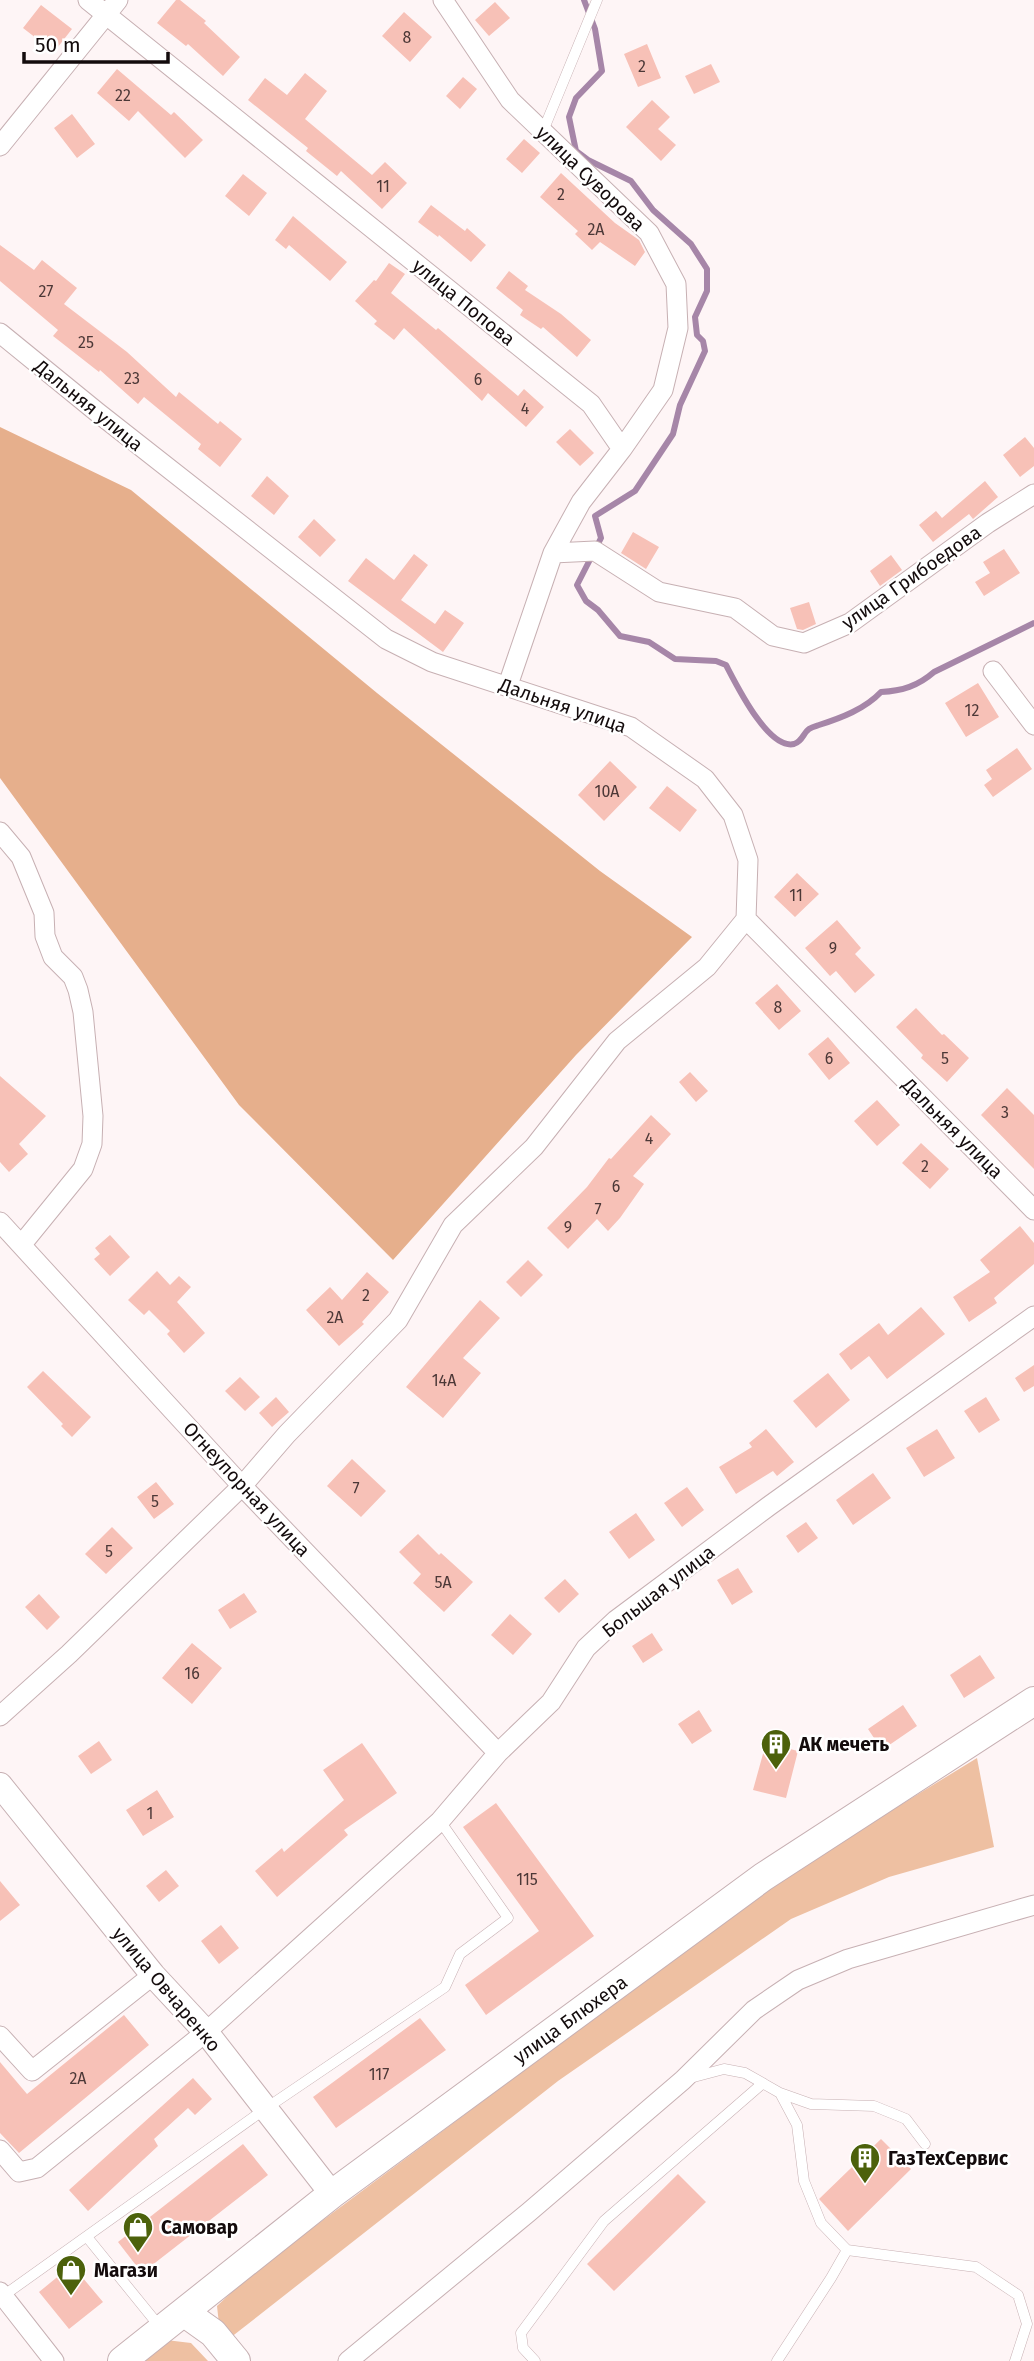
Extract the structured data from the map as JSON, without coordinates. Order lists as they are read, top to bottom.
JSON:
{
  "streets": {
    "main road": ["улица Блюхера"],
    "street": [
      "улица Суворова",
      "улица Попова",
      "Дальняя улица",
      "улица Грибоедова",
      "Огнеупорная улица",
      "Большая улица",
      "улица Овчаренко"
    ]
  },
  "crossings": [
    ["улица Суворова", "улица Попова"],
    ["Огнеупорная улица", "Большая улица"],
    ["Большая улица", "улица Овчаренко"],
    ["улица Овчаренко", "улица Блюхера"]
  ],
  "places": {
    "building": ["АК мечеть", "ГазТехСервис"],
    "shop": ["Самовар", "Магази"]
  },
  "house_numbers": [
    "8",
    "2",
    "22",
    "11",
    "2",
    "2А",
    "27",
    "25",
    "23",
    "6",
    "4",
    "12",
    "10А",
    "11",
    "9",
    "8",
    "6",
    "5",
    "3",
    "4",
    "2",
    "6",
    "7",
    "9",
    "2",
    "2А",
    "14А",
    "7",
    "5",
    "5",
    "5А",
    "16",
    "1",
    "115",
    "117",
    "2А"
  ],
  "scale_bar": "50 m"
}
